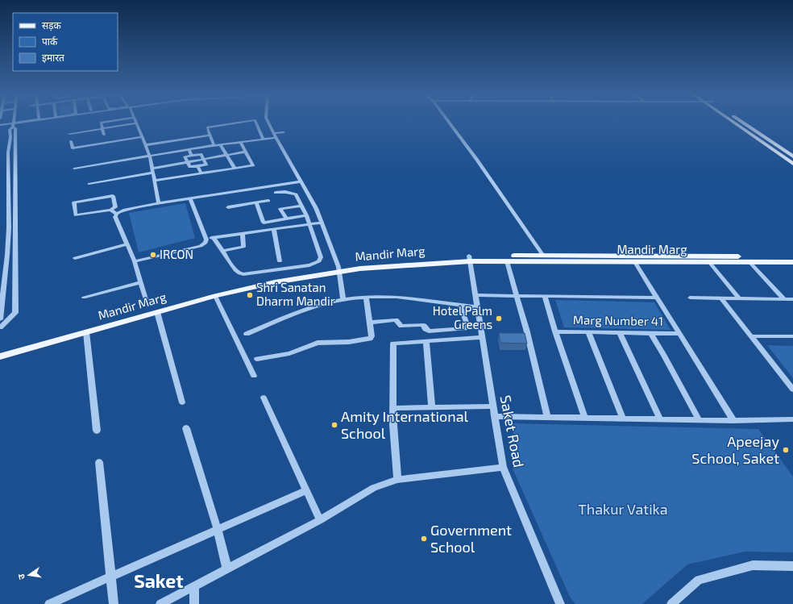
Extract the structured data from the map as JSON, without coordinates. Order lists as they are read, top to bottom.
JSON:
{
  "streets": {
    "main road": ["Mandir Marg"],
    "street": ["Marg Number 41", "Saket Road"]
  },
  "crossings": [
    ["Mandir Marg", "Marg Number 41"],
    ["Mandir Marg", "Saket Road"]
  ],
  "districts": ["Saket"],
  "parks": ["Thakur Vatika"],
  "places": [
    "IRCON",
    "Shri Sanatan Dharm Mandir",
    "Hotel Palm Greens",
    "Amity International School",
    "Apeejay School, Saket",
    "Government School"
  ],
  "legend": ["सड़क", "पार्क", "इमारत"],
  "north": "left"
}
